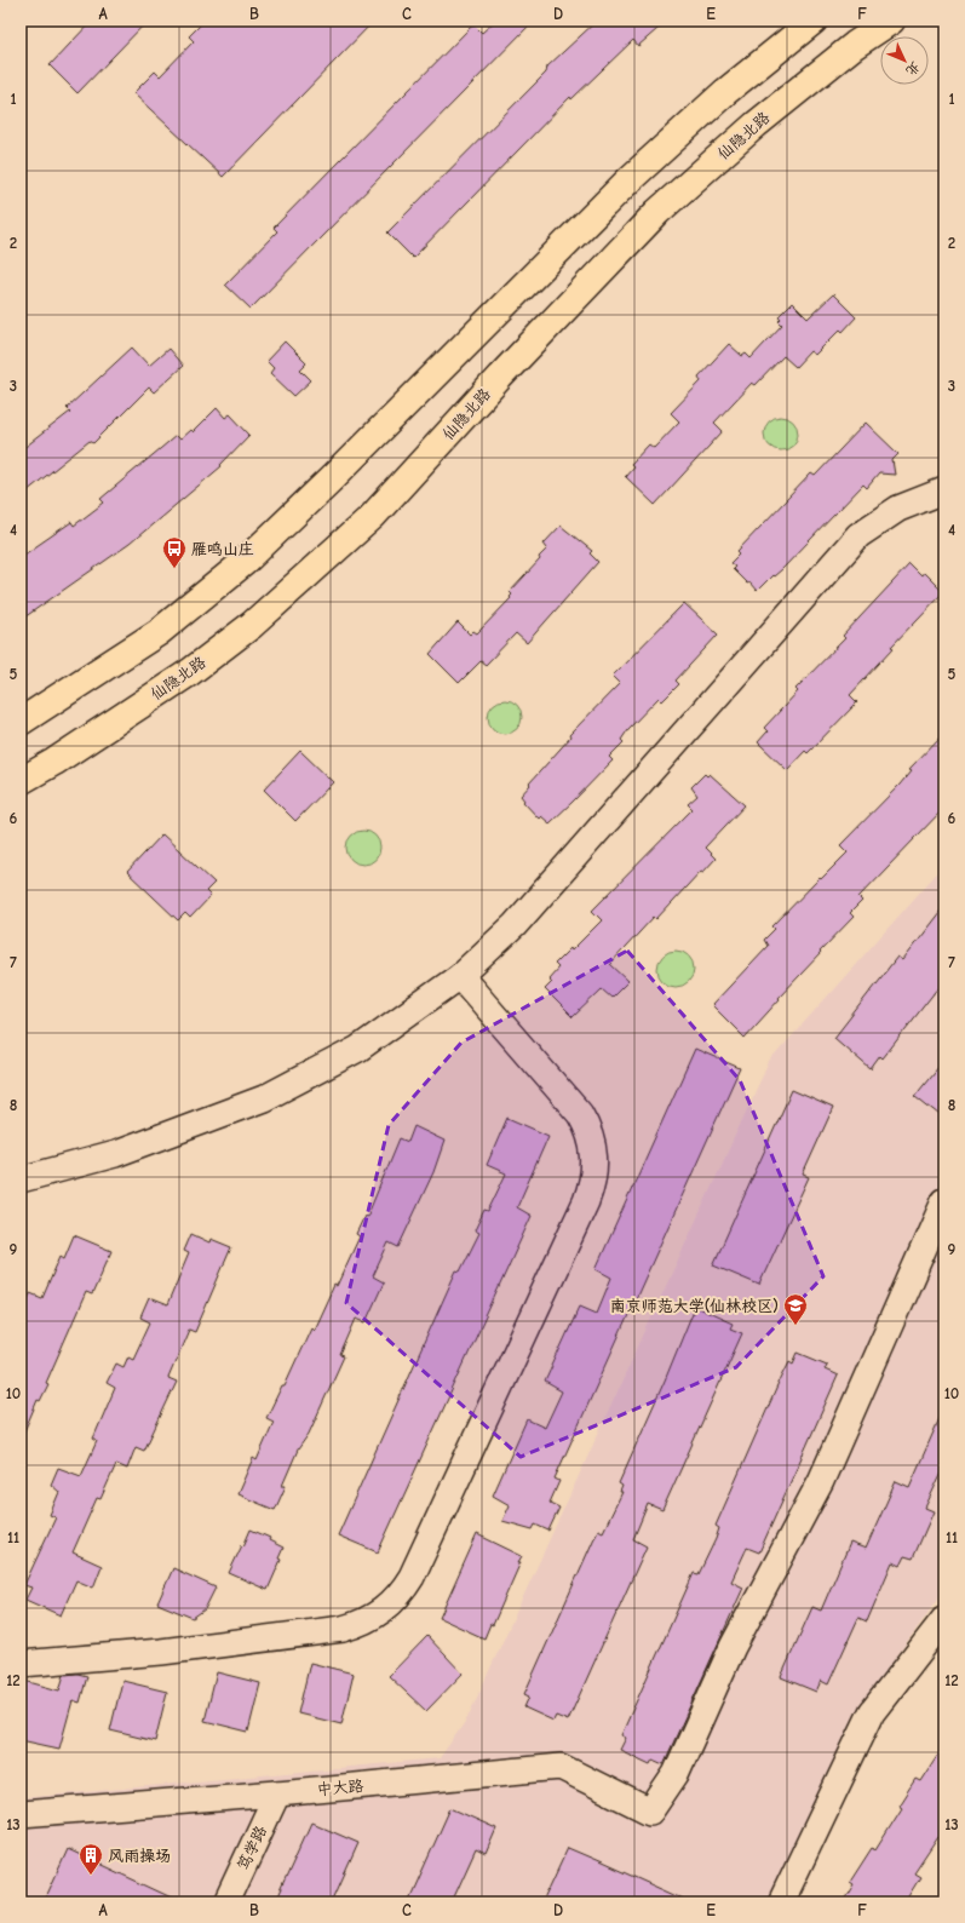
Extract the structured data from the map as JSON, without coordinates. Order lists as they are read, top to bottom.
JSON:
{
  "streets": {
    "main road": ["仙隐北路"],
    "street": ["中大路", "笃学路"]
  },
  "crossings": [
    ["中大路", "笃学路"]
  ],
  "places": {
    "bus stop": ["雁鸣山庄"],
    "school or university": ["南京师范大学(仙林校区)"],
    "building": ["风雨操场"]
  },
  "north": "bottom right",
  "grid": {
    "columns": [
      "A",
      "B",
      "C",
      "D",
      "E",
      "F"
    ],
    "rows": [
      "1",
      "2",
      "3",
      "4",
      "5",
      "6",
      "7",
      "8",
      "9",
      "10",
      "11",
      "12",
      "13"
    ]
  }
}
